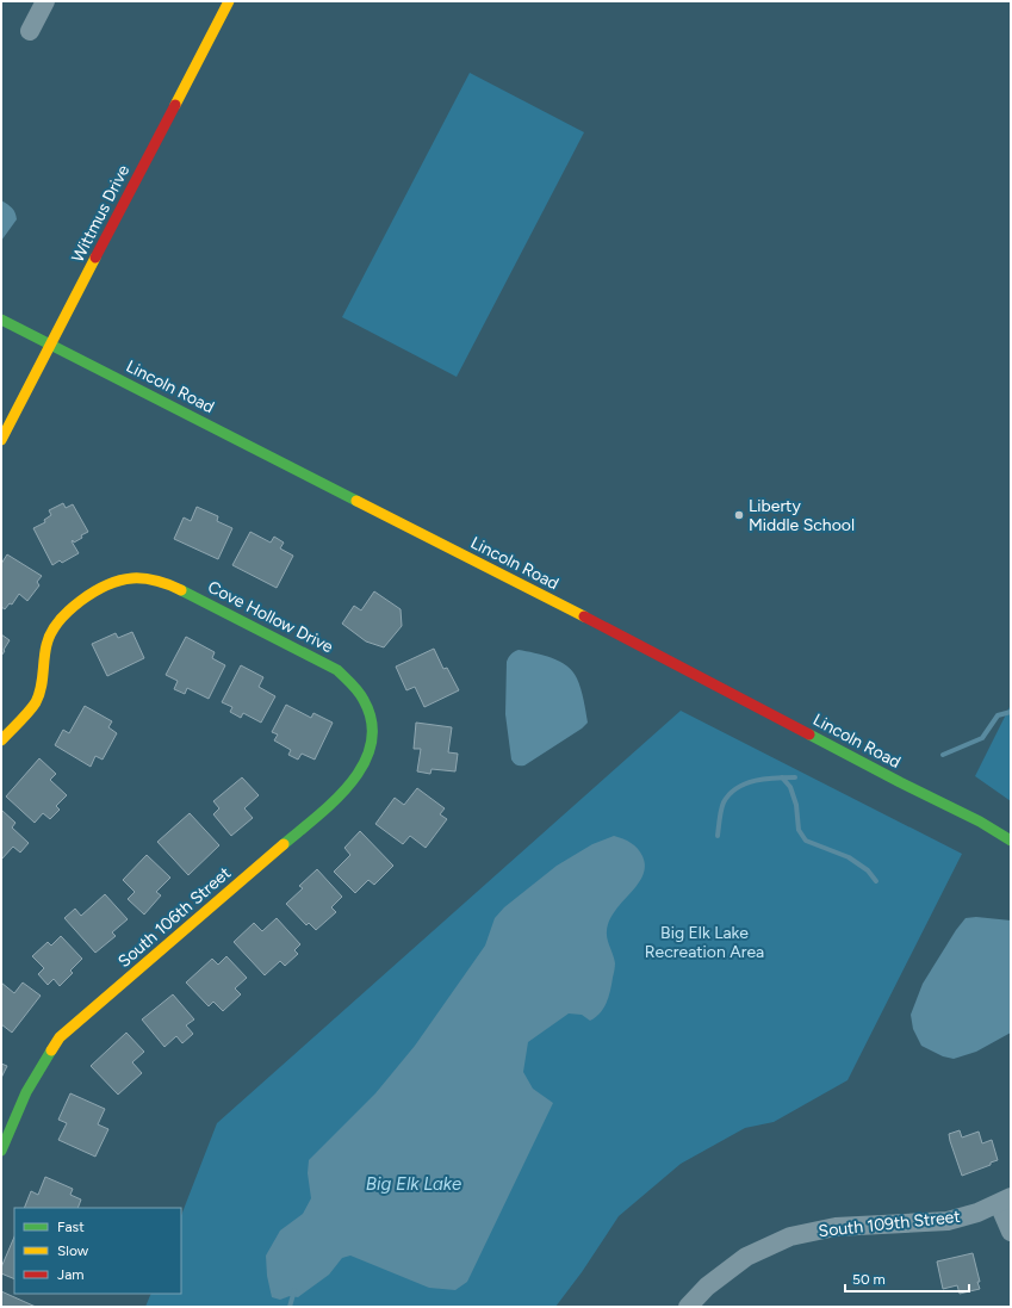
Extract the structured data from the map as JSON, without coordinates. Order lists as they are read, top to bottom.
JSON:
{
  "streets": {
    "street": [
      "Wittmus Drive",
      "Lincoln Road",
      "Cove Hollow Drive",
      "South 106th Street",
      "South 109th Street"
    ]
  },
  "crossings": [
    ["Wittmus Drive", "Lincoln Road"],
    ["Cove Hollow Drive", "South 106th Street"]
  ],
  "water": ["Big Elk Lake"],
  "parks": ["Big Elk Lake Recreation Area"],
  "places": ["Liberty Middle School"],
  "legend": ["Fast", "Slow", "Jam"],
  "scale_bar": "50 m"
}
